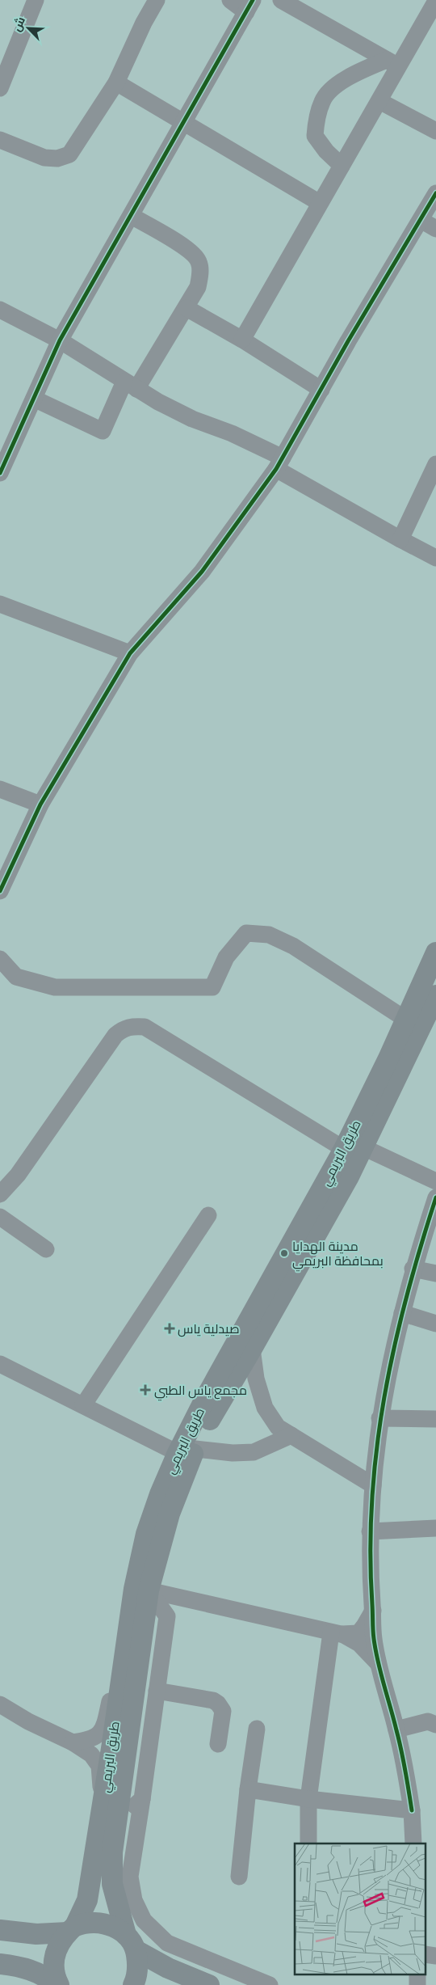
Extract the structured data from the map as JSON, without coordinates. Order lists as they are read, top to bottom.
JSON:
{
  "streets": {
    "main road": ["طريق البريمي"]
  },
  "places": {
    "other": ["مدينة الهدايا بمحافظة البريمي"],
    "health": ["صيدلية ياس", "مجمع ياس الطبي"]
  },
  "north": "top left"
}
